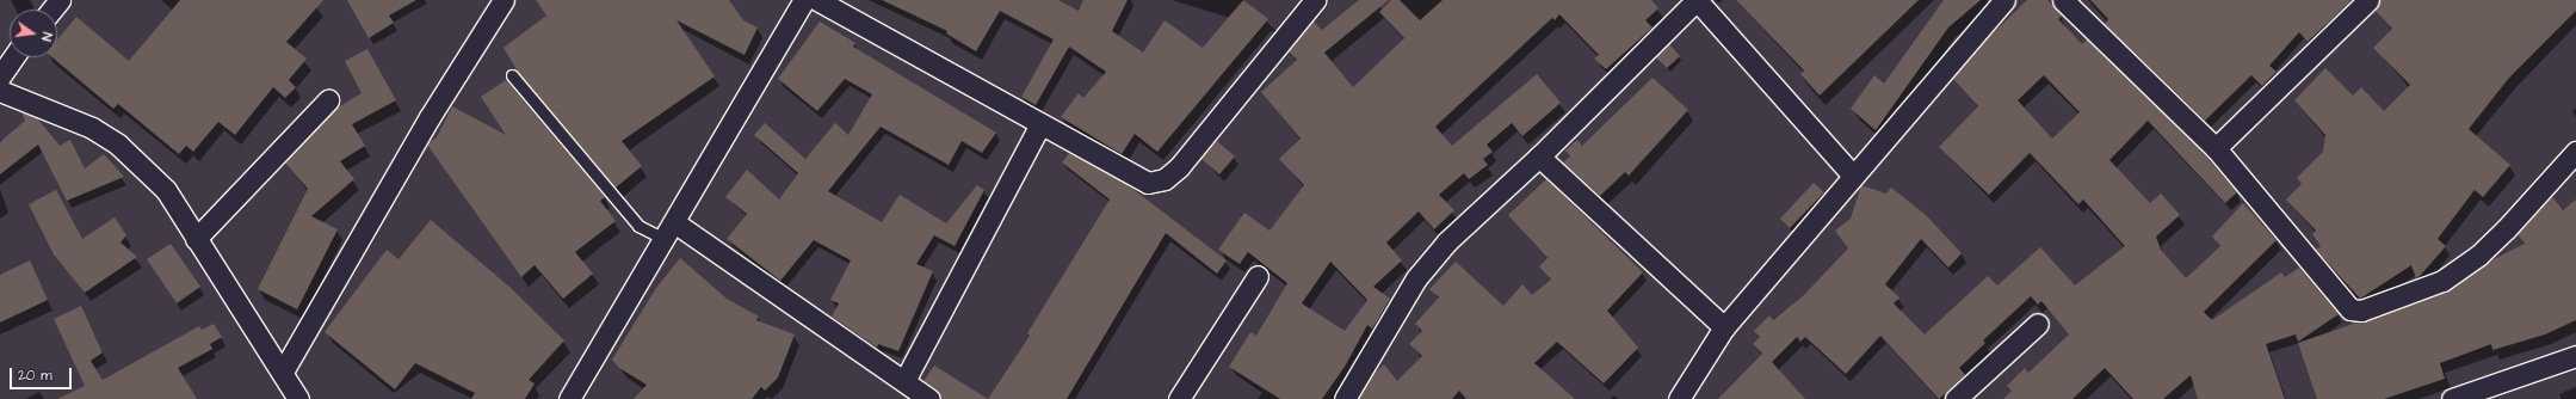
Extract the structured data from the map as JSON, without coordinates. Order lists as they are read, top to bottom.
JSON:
{
  "scale_bar": "20 m",
  "north": "right"
}
